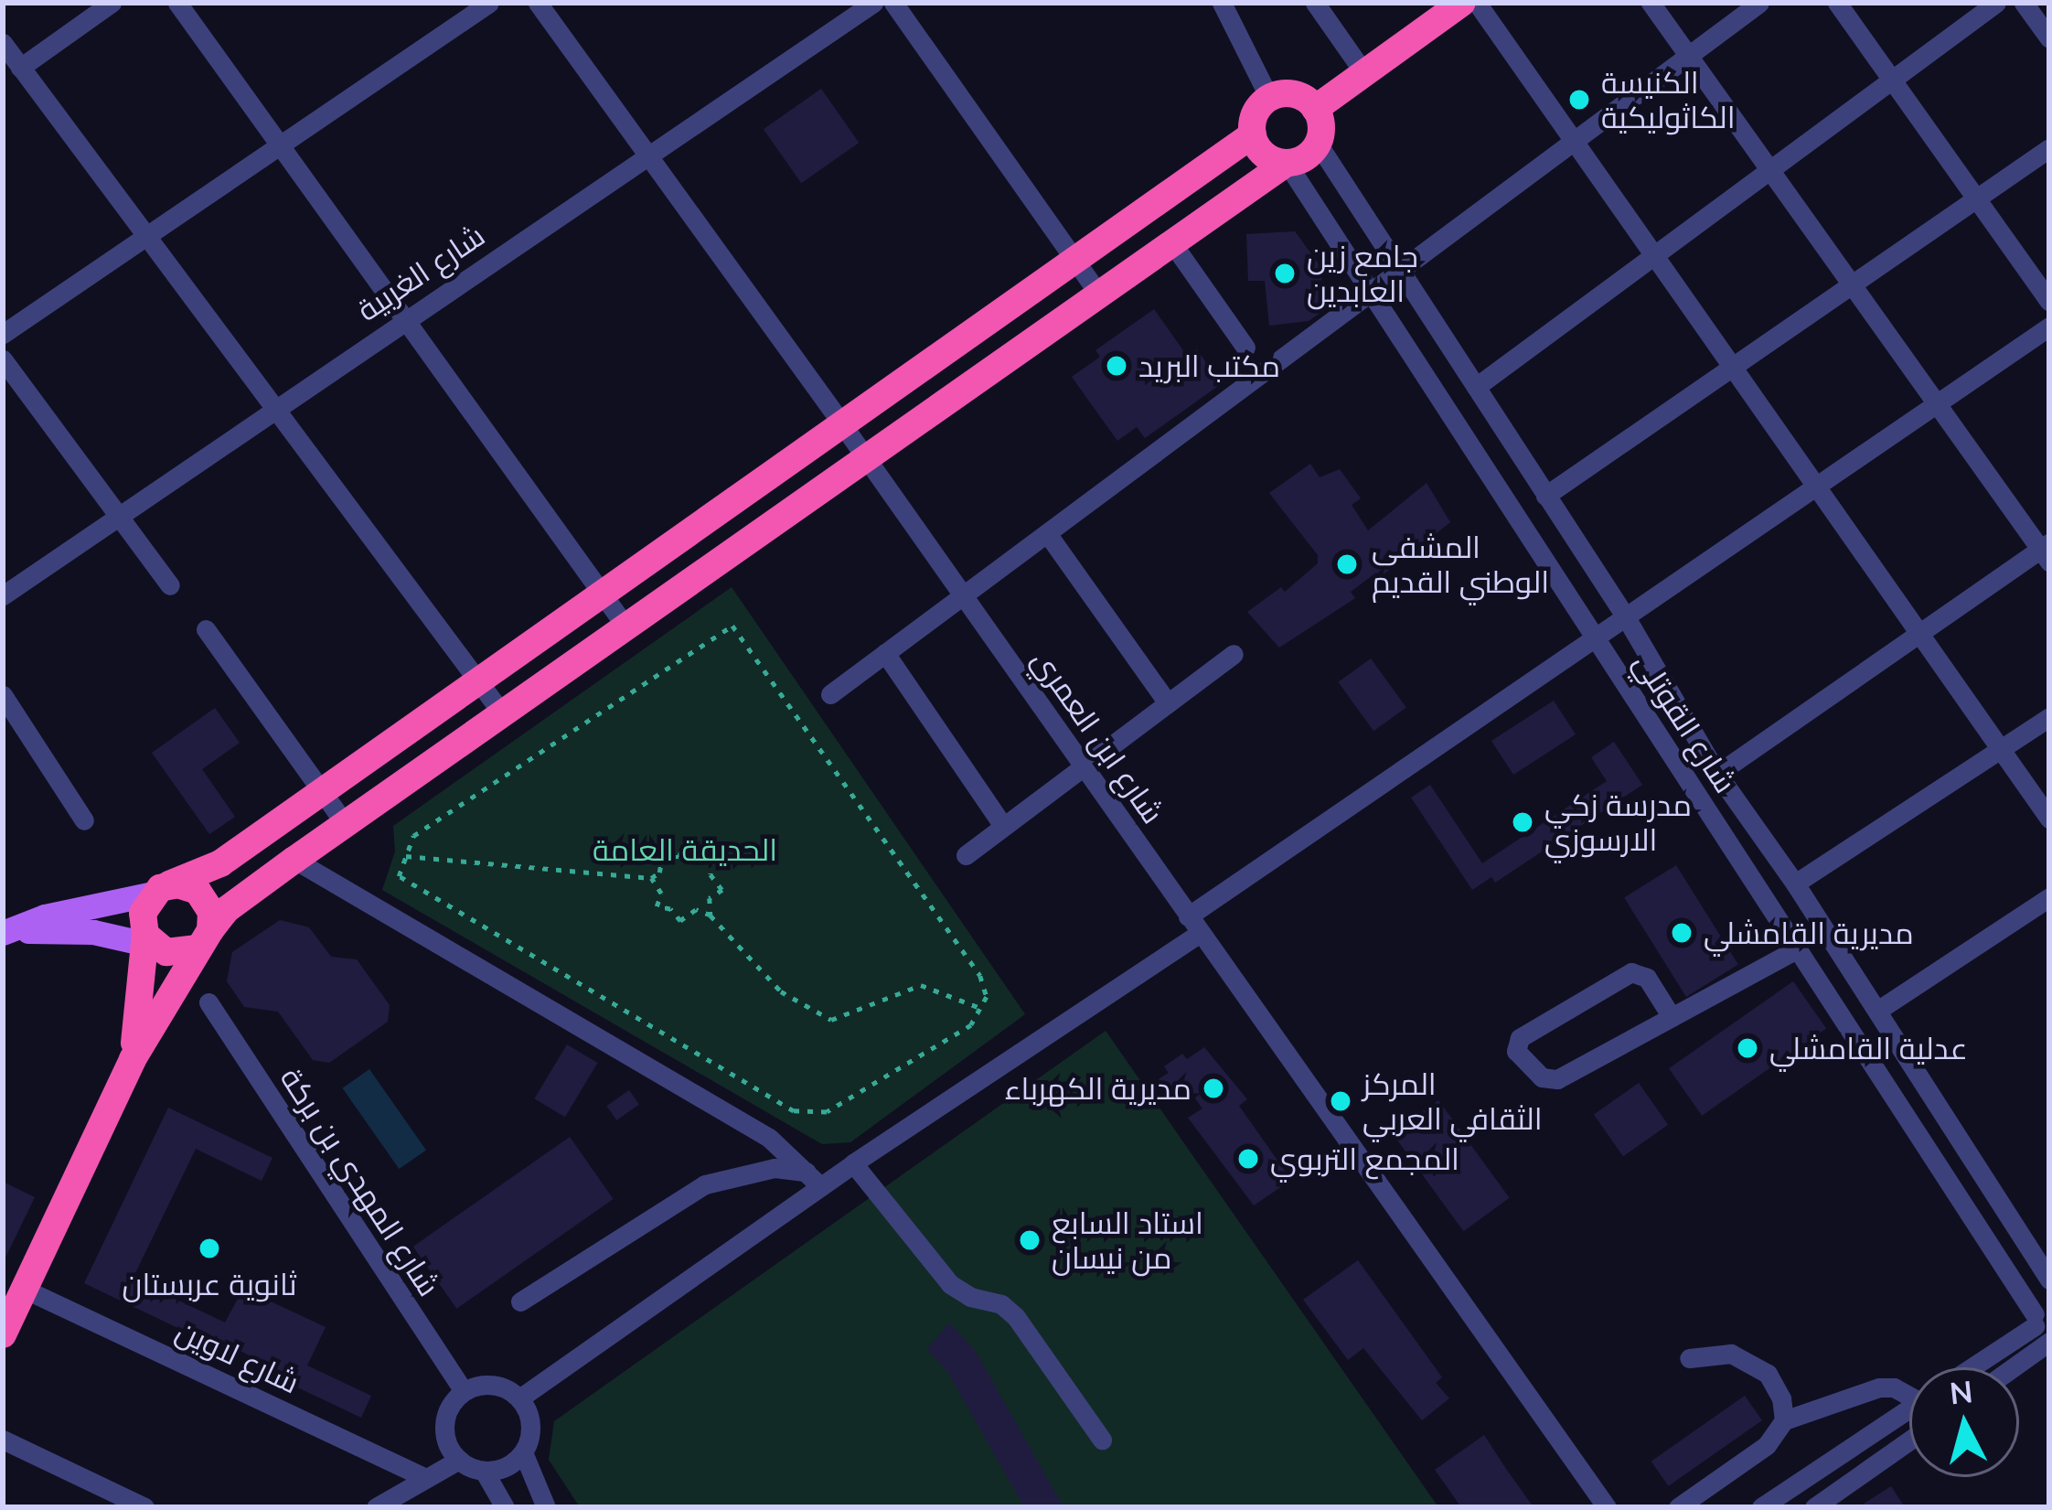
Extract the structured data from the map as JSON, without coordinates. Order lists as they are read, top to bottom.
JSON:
{
  "streets": {
    "street": [
      "شارع الغربية",
      "شارع القوتلي",
      "شارع ابن العمري",
      "شارع المهدي بن بركة",
      "شارع لاوين"
    ]
  },
  "crossings": [
    ["شارع الغربية", "شارع ابن العمري"]
  ],
  "parks": ["الحديقة العامة"],
  "places": [
    "الكنيسة الكاثوليكية",
    "جامع زين العابدين",
    "مكتب البريد",
    "المشفى الوطني القديم",
    "مدرسة زكي الارسوزي",
    "مديرية القامشلي",
    "عدلية القامشلي",
    "مديرية الكهرباء",
    "المركز الثقافي العربي",
    "المجمع التربوي",
    "استاد السابع من نيسان",
    "ثانوية عربستان"
  ],
  "north": "top"
}
